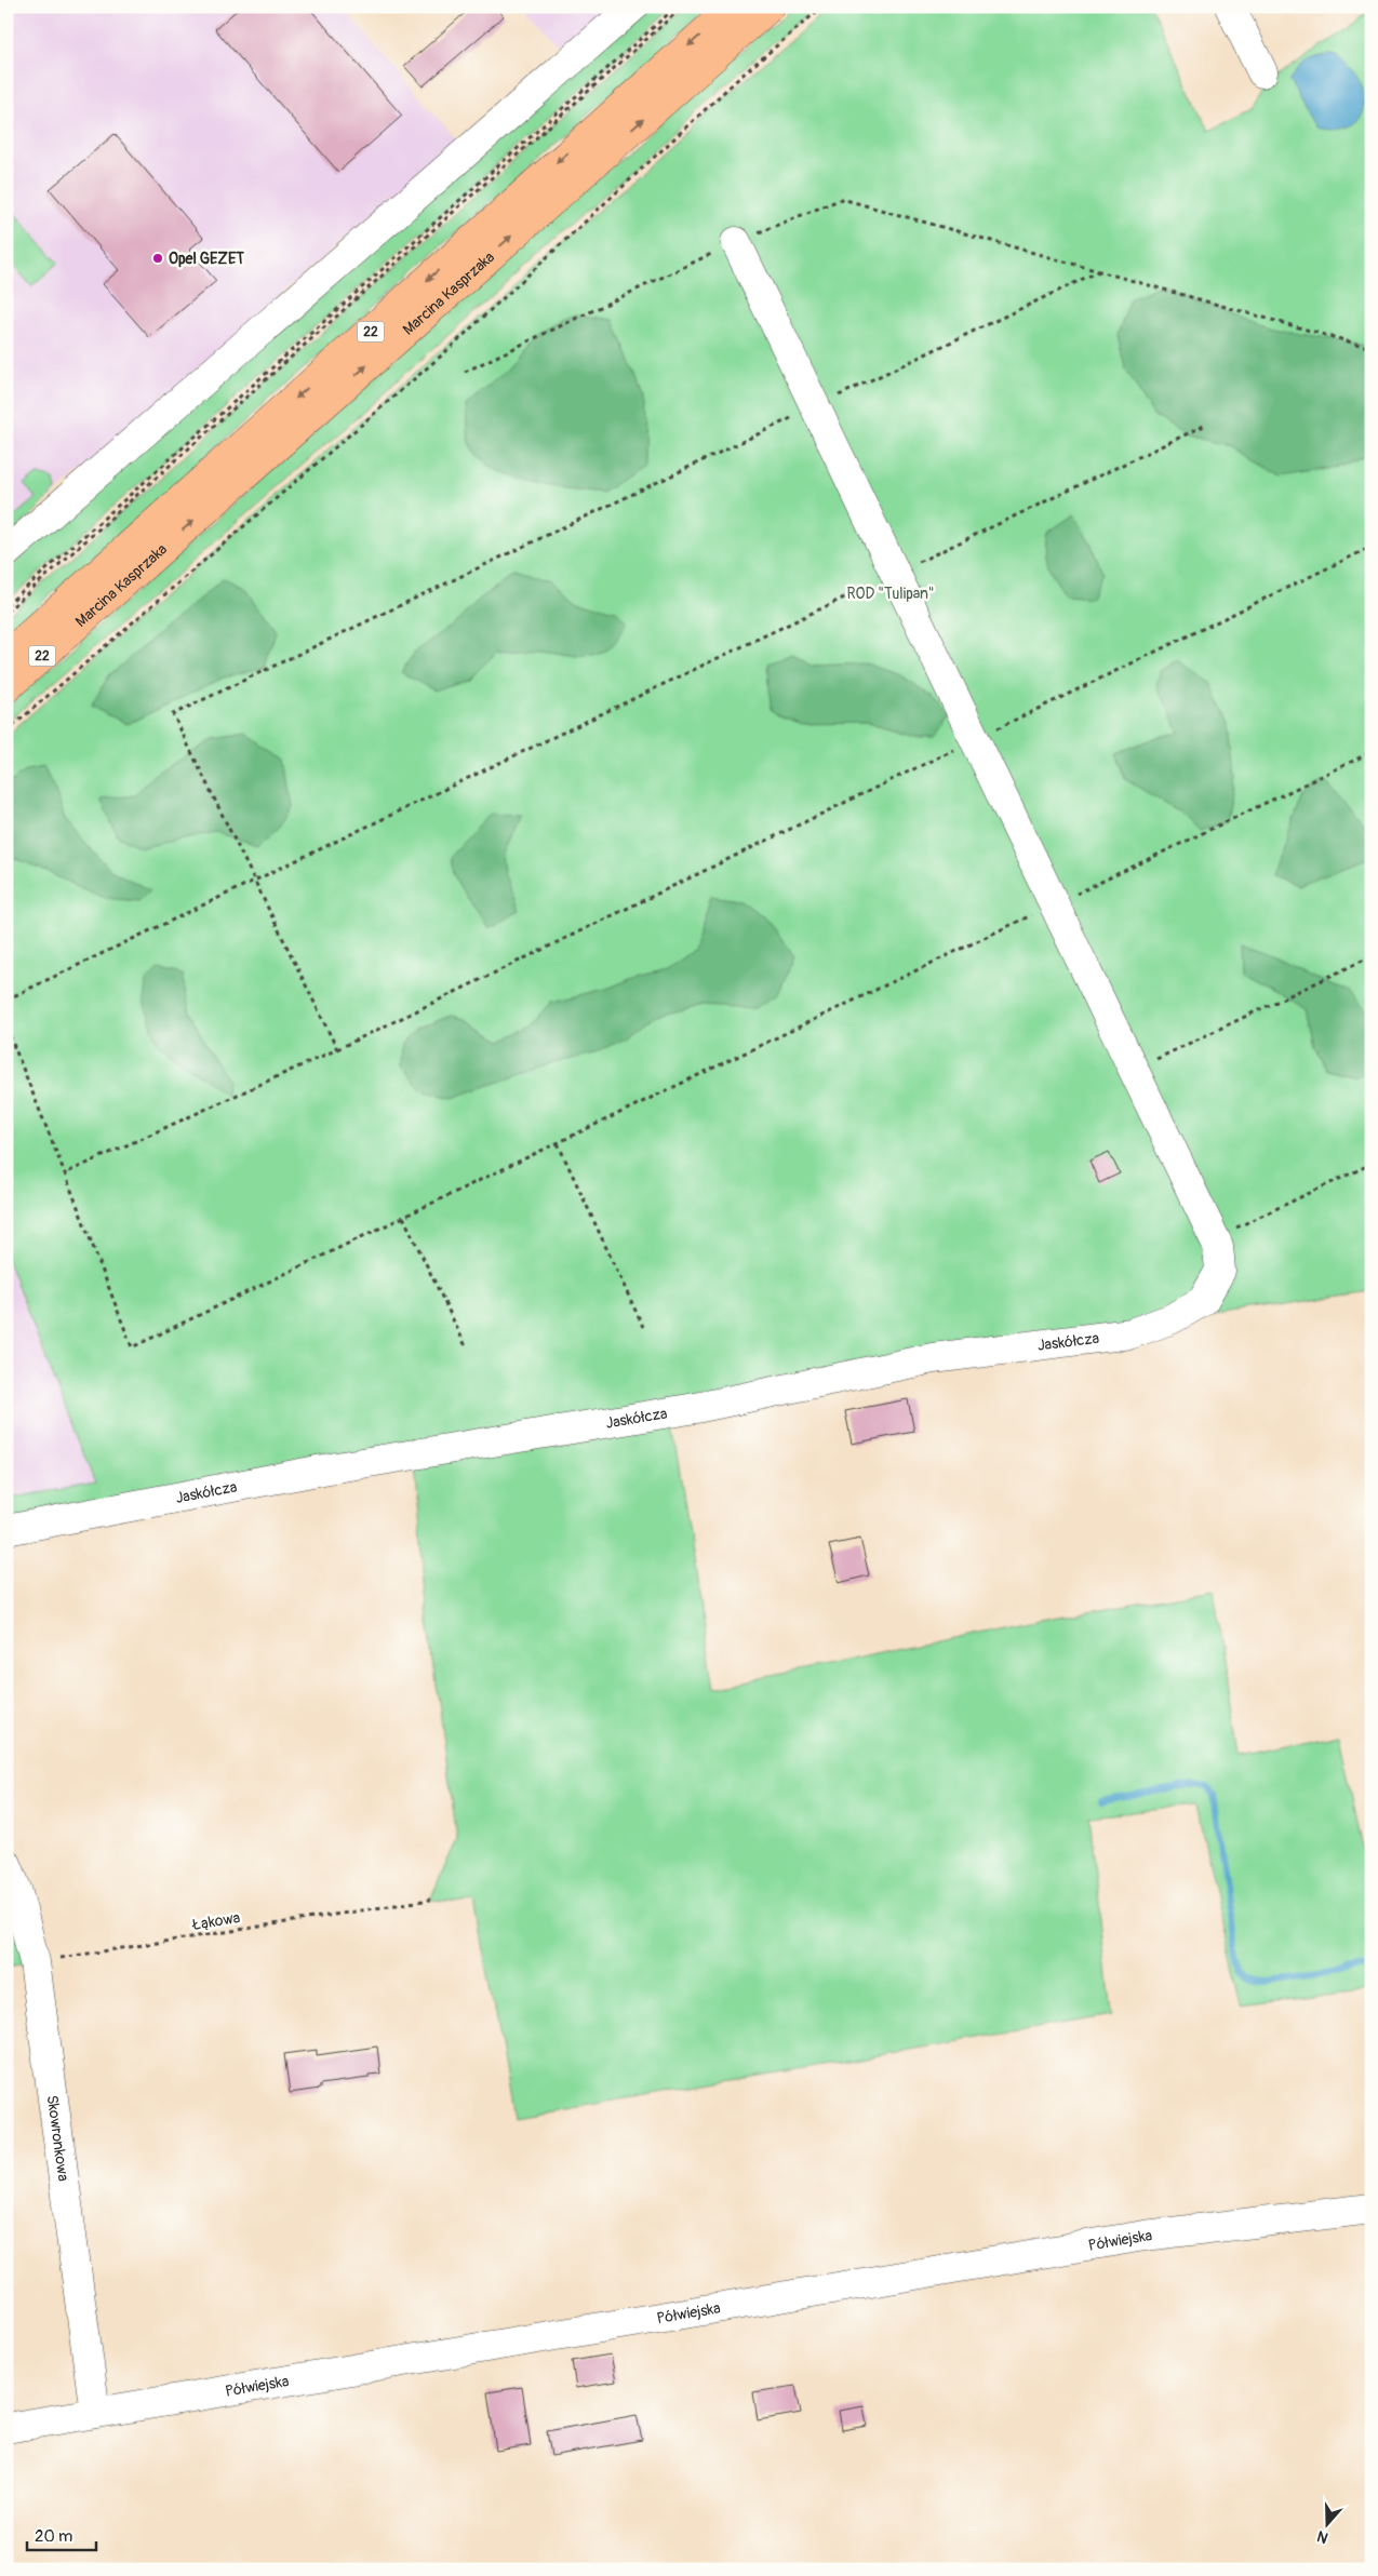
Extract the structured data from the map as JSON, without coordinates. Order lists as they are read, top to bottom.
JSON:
{
  "streets": {
    "main road": ["Marcina Kasprzaka", "22"],
    "street": ["Jaskółcza", "Skowronkowa", "Półwiejska"],
    "path": ["Łąkowa"]
  },
  "crossings": [
    ["Łąkowa", "Skowronkowa"],
    ["Skowronkowa", "Półwiejska"]
  ],
  "parks": ["ROD \"Tulipan\""],
  "places": ["Opel GEZET"],
  "scale_bar": "20 m",
  "north": "bottom"
}
